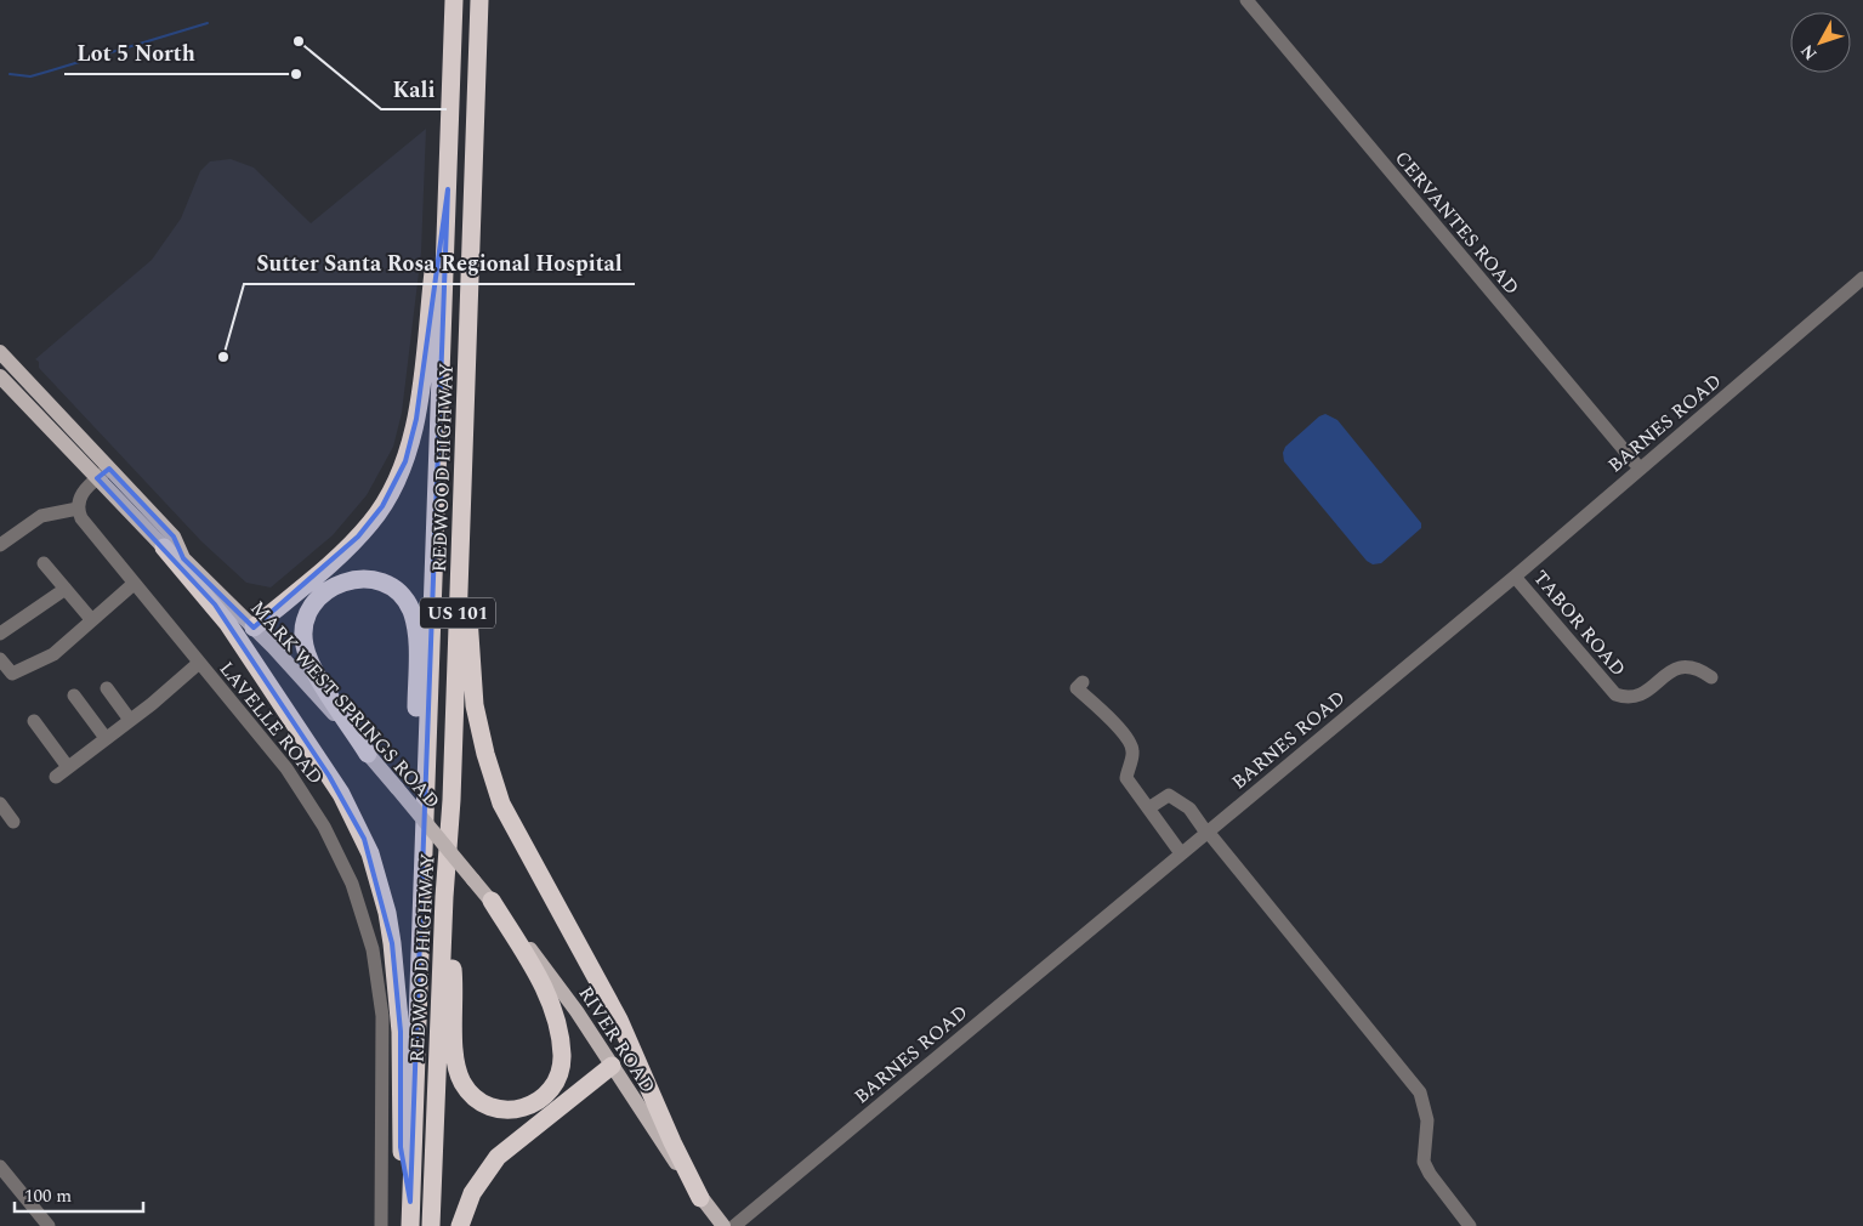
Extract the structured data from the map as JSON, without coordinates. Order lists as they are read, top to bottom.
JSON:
{
  "streets": {
    "highway": ["REDWOOD HIGHWAY", "US 101"],
    "main road": ["MARK WEST SPRINGS ROAD", "RIVER ROAD"],
    "street": [
      "CERVANTES ROAD",
      "BARNES ROAD",
      "TABOR ROAD",
      "LAVELLE ROAD"
    ]
  },
  "crossings": [
    ["CERVANTES ROAD", "BARNES ROAD"],
    ["BARNES ROAD", "TABOR ROAD"],
    ["MARK WEST SPRINGS ROAD", "RIVER ROAD"]
  ],
  "places": ["Kali", "Lot 5 North", "Sutter Santa Rosa Regional Hospital"],
  "scale_bar": "100 m",
  "north": "bottom left"
}
